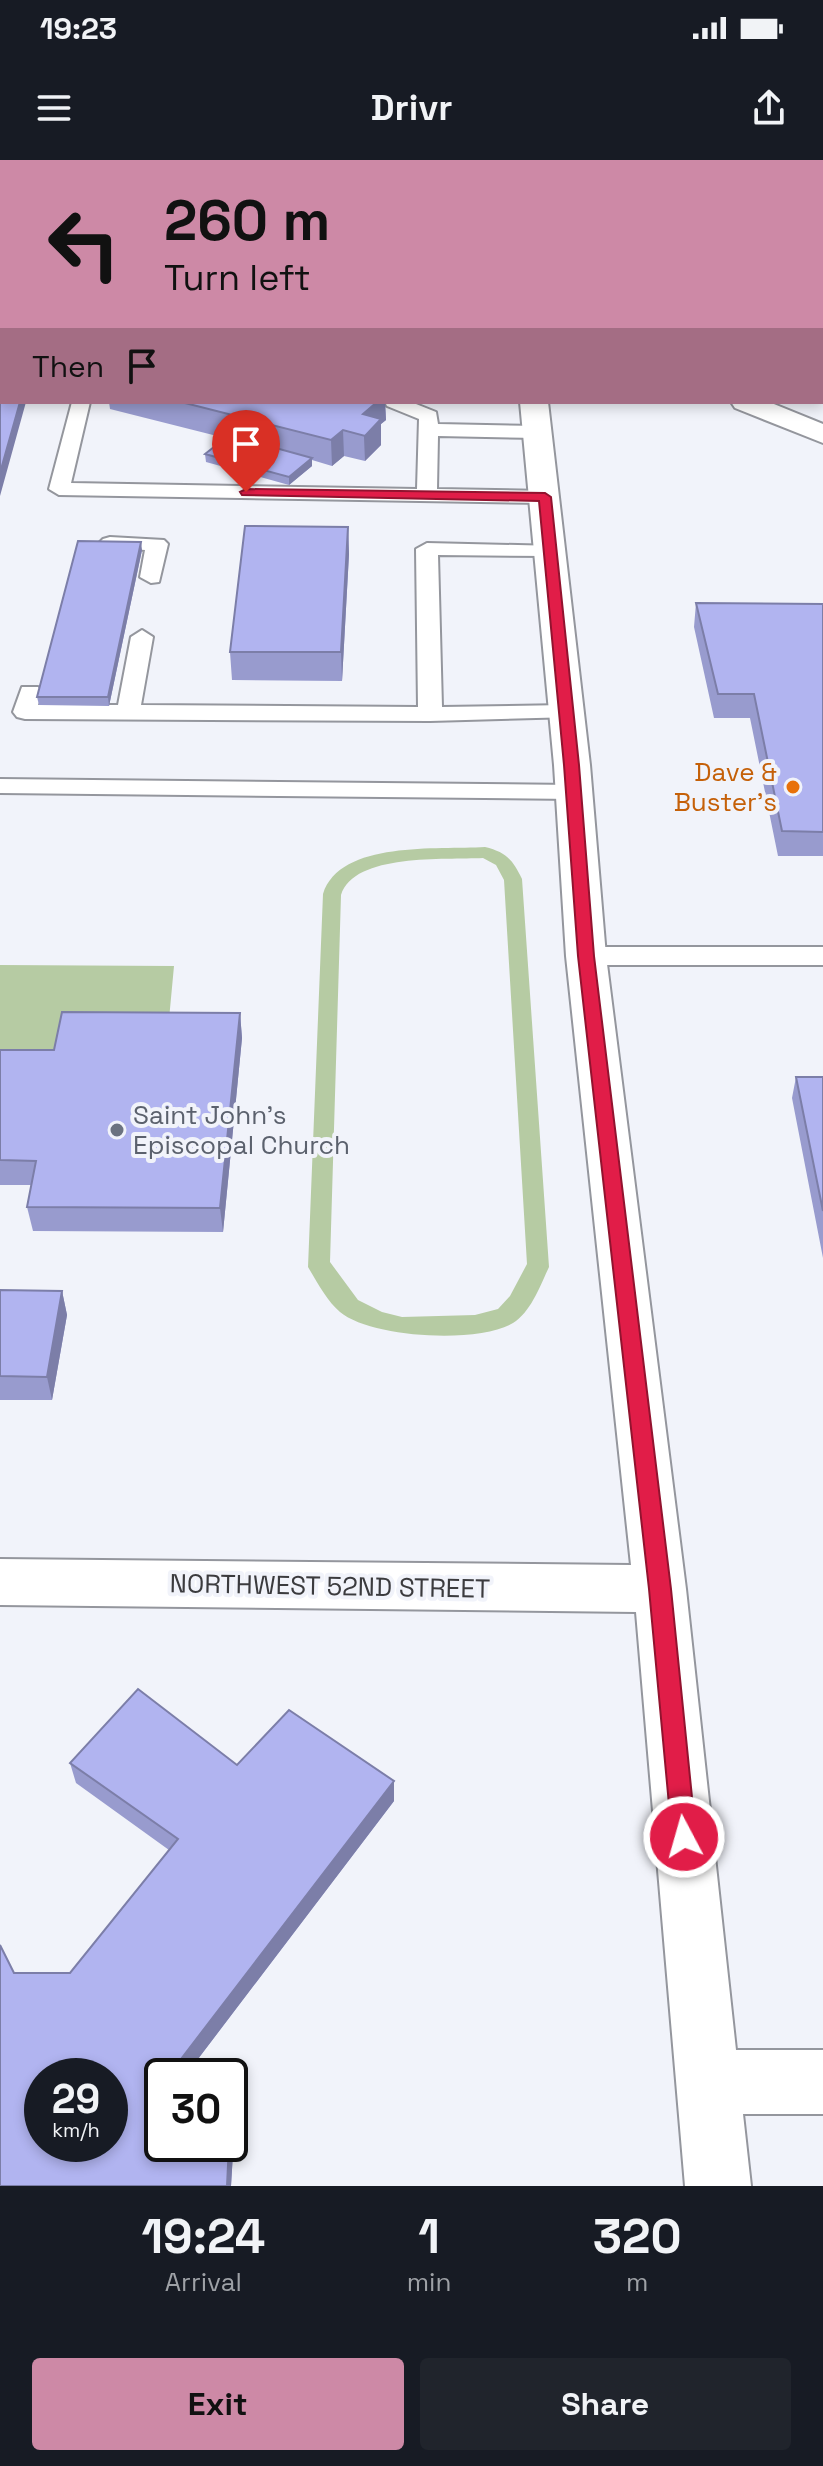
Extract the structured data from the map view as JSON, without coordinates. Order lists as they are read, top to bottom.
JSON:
{
  "streets": {
    "main road": ["NORTHWEST 52ND STREET"]
  },
  "places": ["Dave & Buster's", "Saint John's Episcopal Church"],
  "page": {
    "status": "19:23",
    "header": "Drivr",
    "turn": ["260 m", "Turn left"],
    "then": "Then",
    "speed": "29 km/h",
    "limit": "30",
    "eta": [
      "19:24",
      "Arrival",
      "1",
      "min",
      "320",
      "m"
    ],
    "buttons": ["Exit", "Share"]
  }
}
